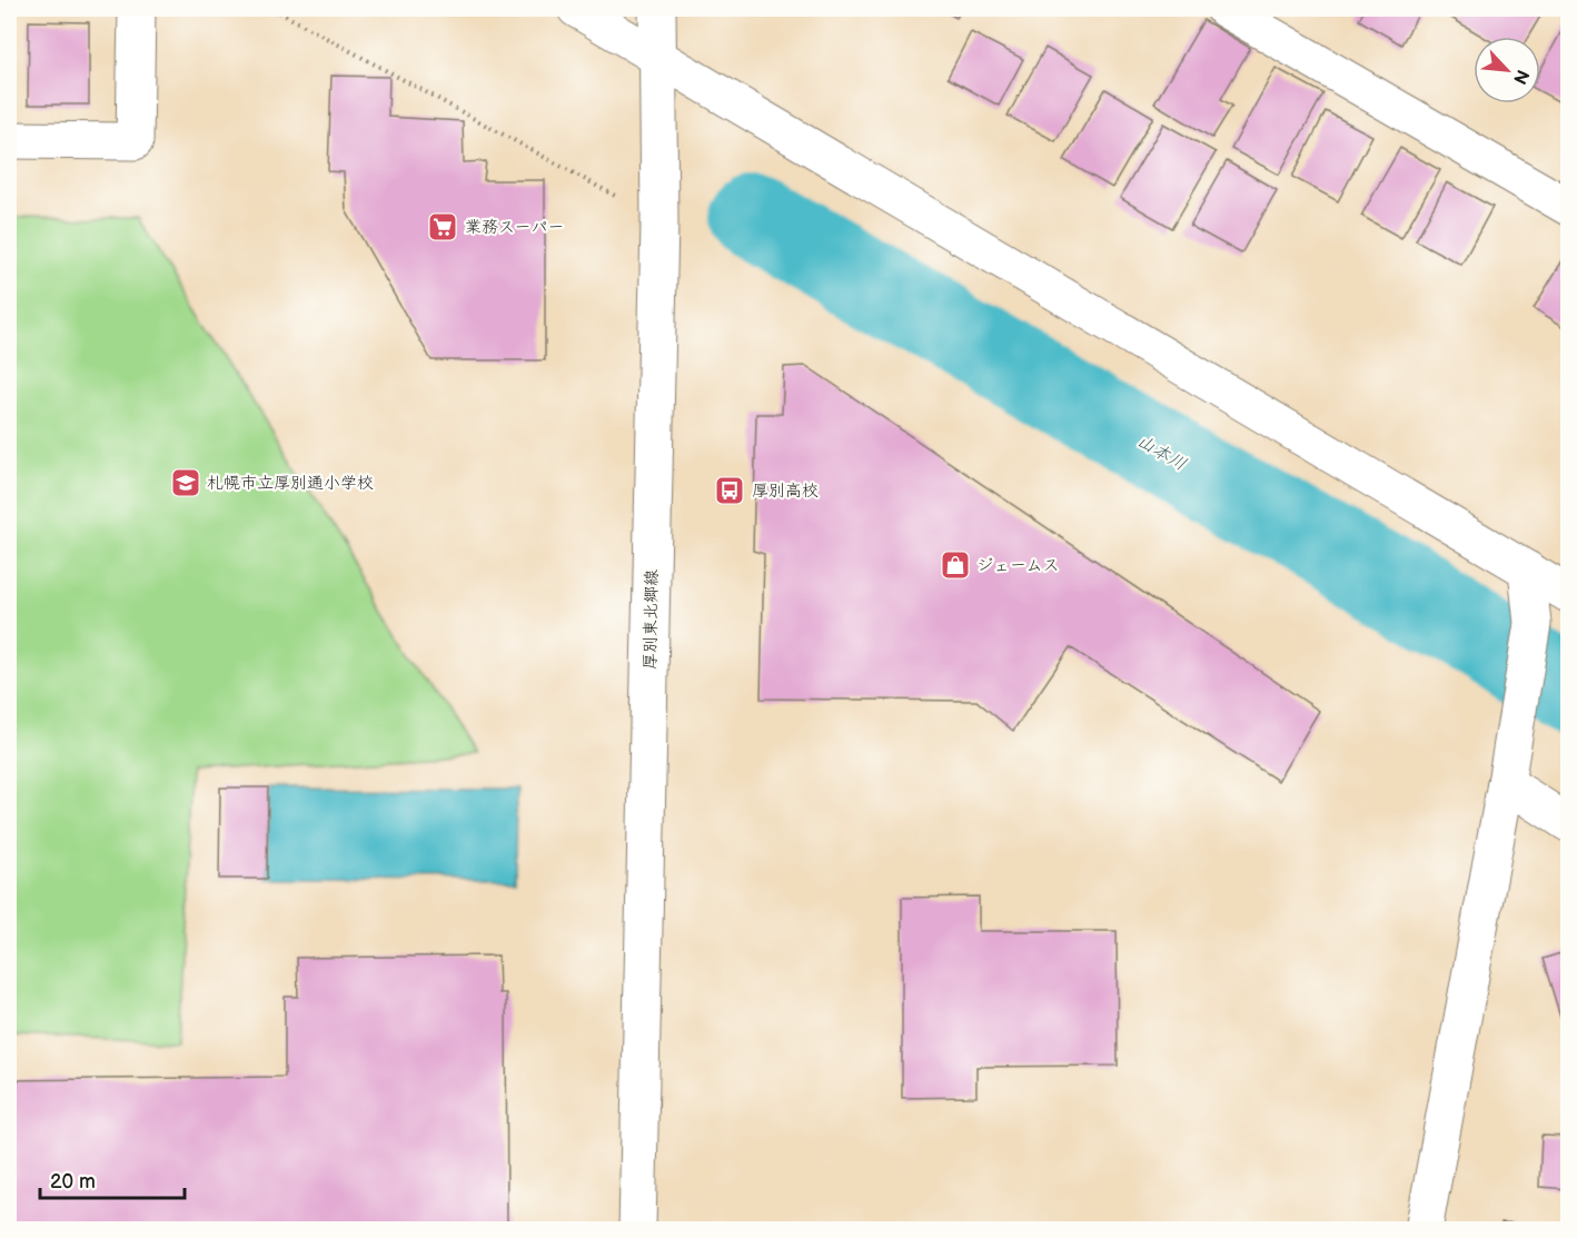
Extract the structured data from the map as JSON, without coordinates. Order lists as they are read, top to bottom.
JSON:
{
  "streets": {
    "street": ["厚別東北郷線"]
  },
  "water": ["山本川"],
  "places": {
    "supermarket": ["業務スーパー"],
    "school or university": ["札幌市立厚別通小学校"],
    "bus stop": ["厚別高校"],
    "shop": ["ジェームス"]
  },
  "scale_bar": "20 m",
  "north": "bottom right"
}
